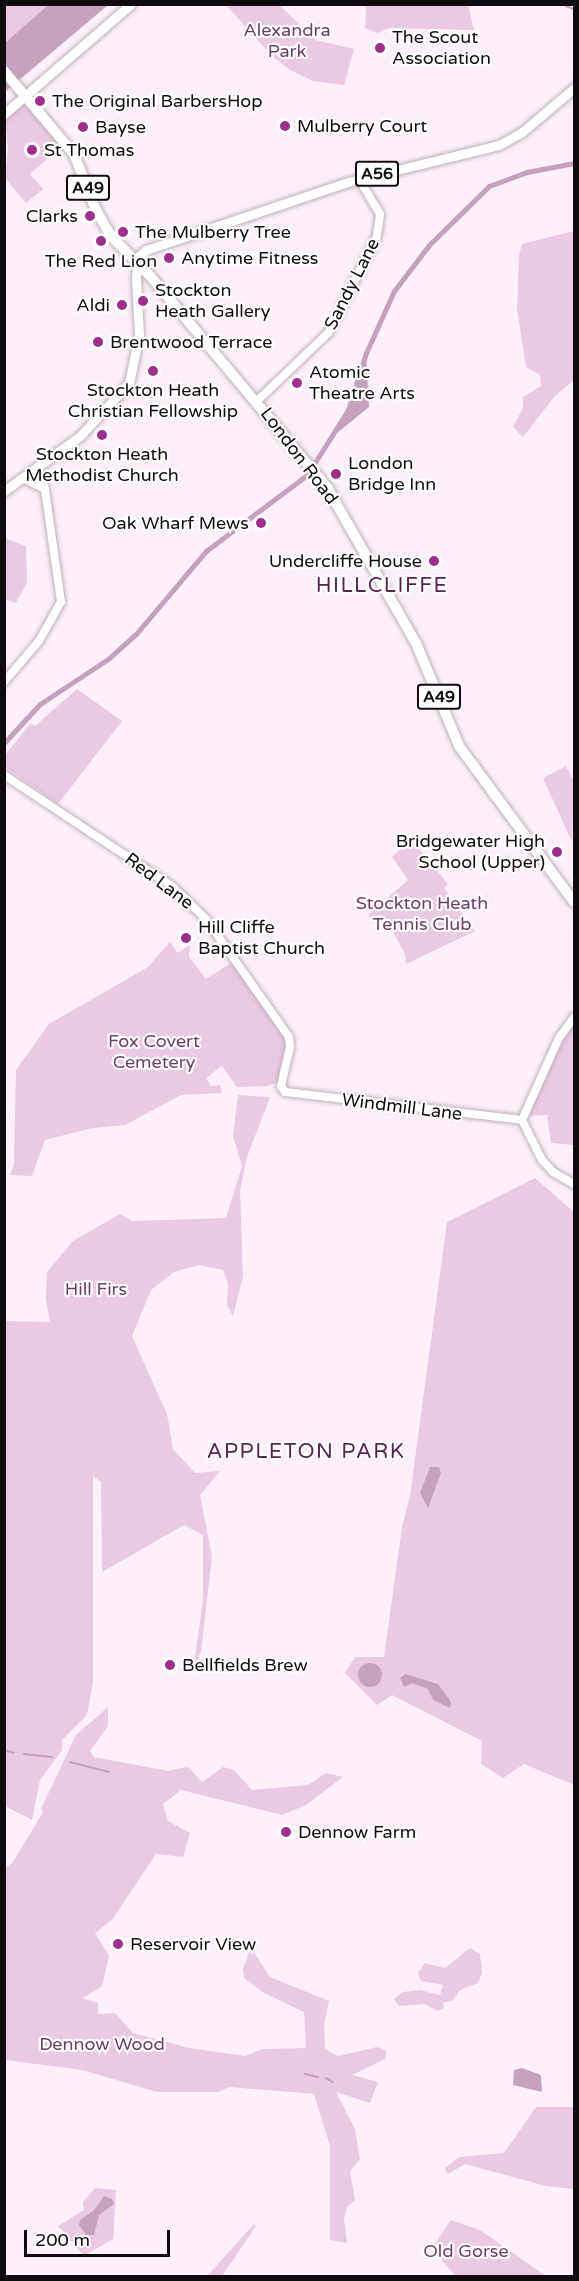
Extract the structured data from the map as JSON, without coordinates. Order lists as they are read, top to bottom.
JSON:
{
  "streets": {
    "highway": ["A49", "London Road"],
    "main road": ["A56"],
    "street": ["Sandy Lane", "Red Lane", "Windmill Lane"]
  },
  "crossings": [
    ["A56", "Sandy Lane"],
    ["A56", "London Road"],
    ["A49", "London Road"],
    ["Sandy Lane", "London Road"],
    ["Red Lane", "Windmill Lane"]
  ],
  "districts": ["HILLCLIFFE", "APPLETON PARK"],
  "parks": [
    "Alexandra Park",
    "Stockton Heath Tennis Club",
    "Fox Covert Cemetery",
    "Hill Firs",
    "Dennow Wood",
    "Old Gorse"
  ],
  "places": [
    "The Scout Association",
    "The Original BarbersHop",
    "Mulberry Court",
    "Bayse",
    "St Thomas",
    "Clarks",
    "The Mulberry Tree",
    "The Red Lion",
    "Anytime Fitness",
    "Stockton Heath Gallery",
    "Aldi",
    "Brentwood Terrace",
    "Stockton Heath Christian Fellowship",
    "Atomic Theatre Arts",
    "Stockton Heath Methodist Church",
    "London Bridge Inn",
    "Oak Wharf Mews",
    "Undercliffe House",
    "Bridgewater High School (Upper)",
    "Hill Cliffe Baptist Church",
    "Bellfields Brew",
    "Dennow Farm",
    "Reservoir View"
  ],
  "scale_bar": "200 m"
}
